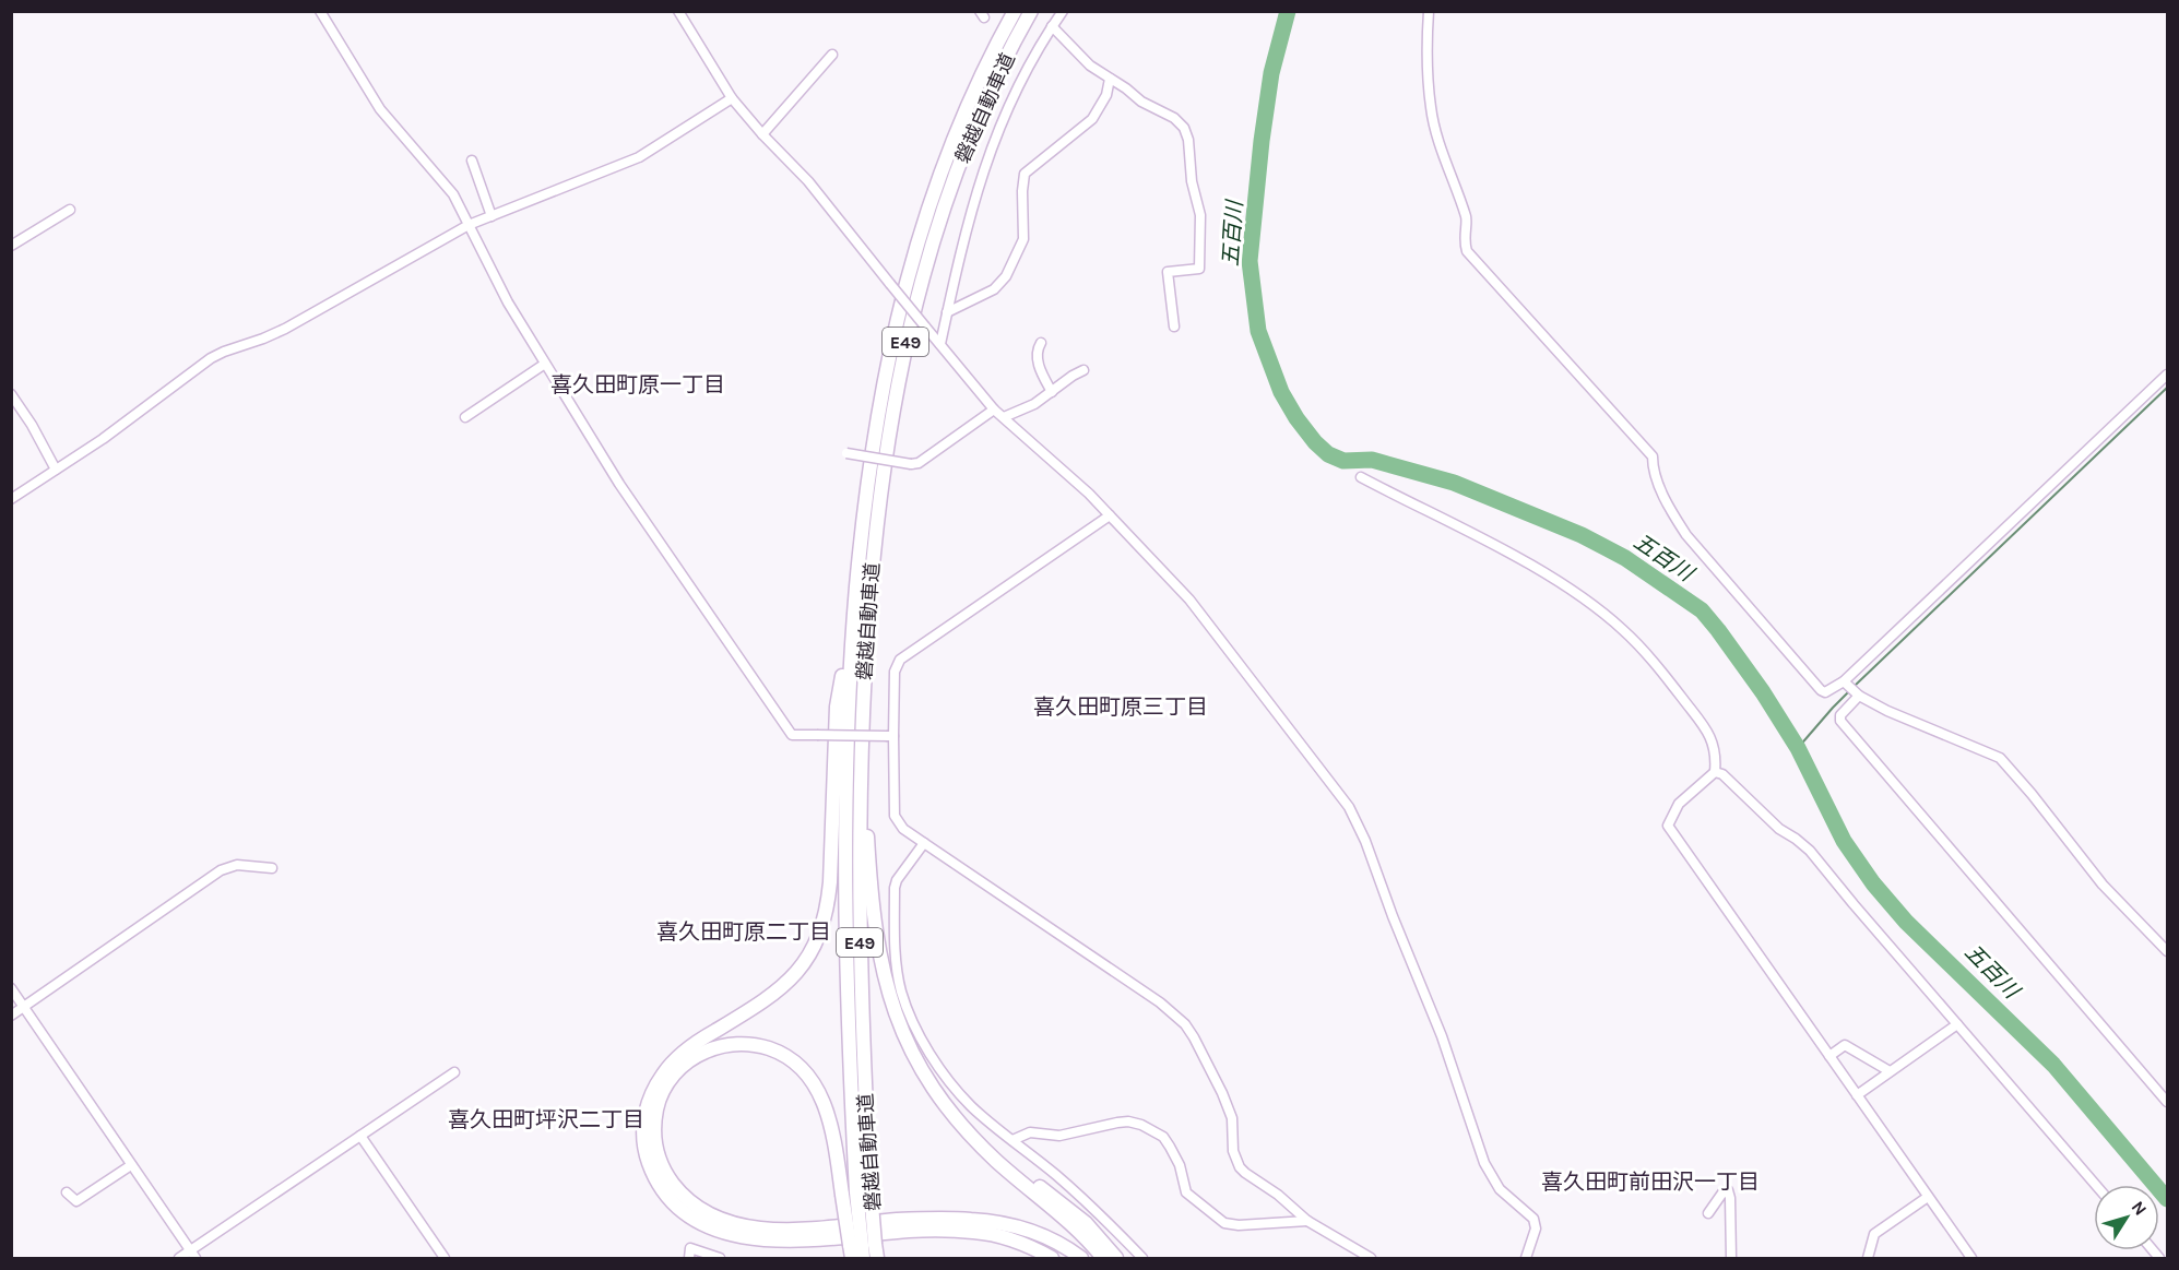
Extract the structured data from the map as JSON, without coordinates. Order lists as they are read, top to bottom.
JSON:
{
  "streets": {
    "highway": ["磐越自動車道", "E49"]
  },
  "districts": [
    "喜久田町原一丁目",
    "喜久田町原三丁目",
    "喜久田町原二丁目",
    "喜久田町坪沢二丁目",
    "喜久田町前田沢一丁目"
  ],
  "water": ["五百川"],
  "north": "top right"
}
